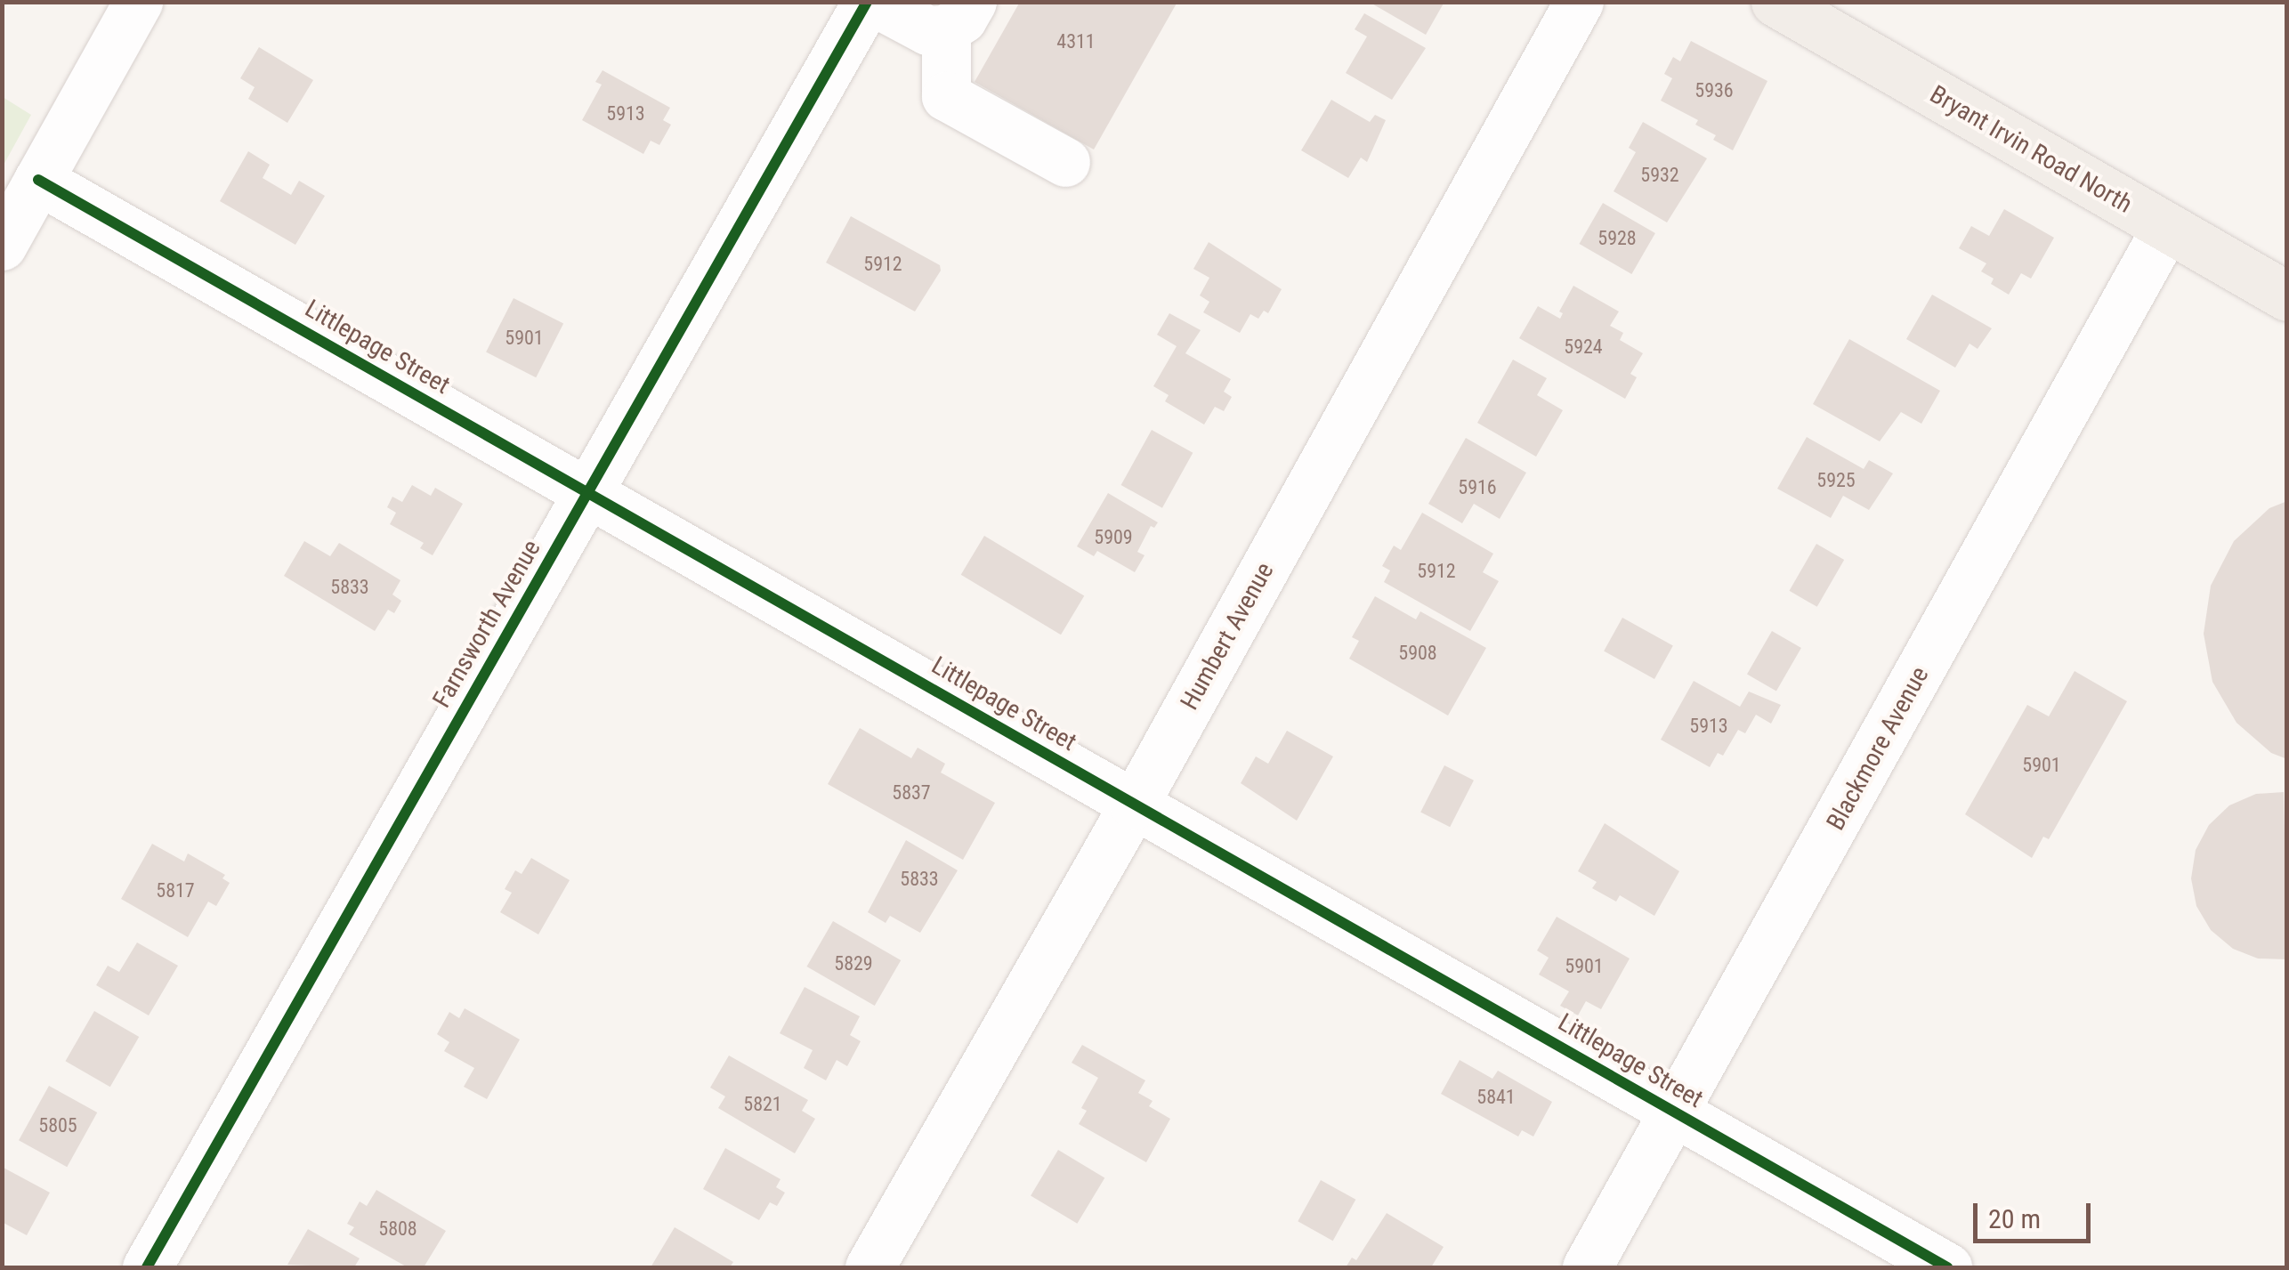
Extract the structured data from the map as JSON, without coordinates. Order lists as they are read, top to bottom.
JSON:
{
  "streets": {
    "main road": ["Bryant Irvin Road North"],
    "street": [
      "Littlepage Street",
      "Farnsworth Avenue",
      "Humbert Avenue",
      "Blackmore Avenue"
    ]
  },
  "crossings": [
    ["Bryant Irvin Road North", "Blackmore Avenue"],
    ["Littlepage Street", "Farnsworth Avenue"],
    ["Littlepage Street", "Humbert Avenue"],
    ["Littlepage Street", "Blackmore Avenue"]
  ],
  "house_numbers": [
    "4311",
    "5936",
    "5913",
    "5932",
    "5928",
    "5912",
    "5901",
    "5924",
    "5925",
    "5916",
    "5909",
    "5912",
    "5833",
    "5908",
    "5913",
    "5901",
    "5837",
    "5833",
    "5817",
    "5829",
    "5901",
    "5841",
    "5821",
    "5805",
    "5808"
  ],
  "scale_bar": "20 m"
}
